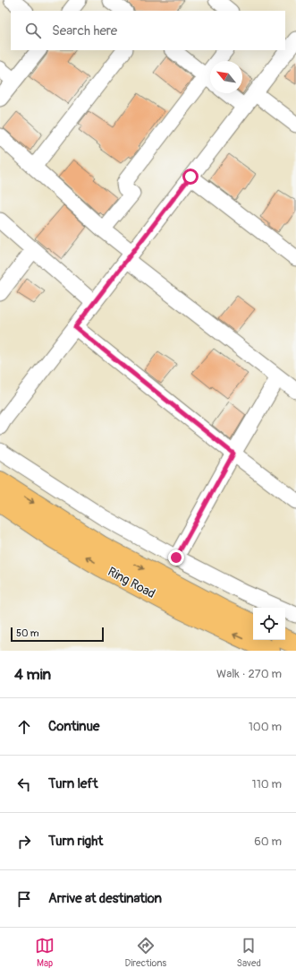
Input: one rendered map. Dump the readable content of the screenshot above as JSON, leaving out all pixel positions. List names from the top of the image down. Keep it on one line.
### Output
{"streets":{"highway":["Ring Road"]},"scale_bar":"50 m","north":"top left","page":{"search":"Search here","scale":"50 m","heading":["4 min","Walk · 270 m"],"list":[["Continue","100 m"],["Turn left","110 m"],["Turn right","60 m"],"Arrive at destination"],"nav":["Map","Directions","Saved"]}}
